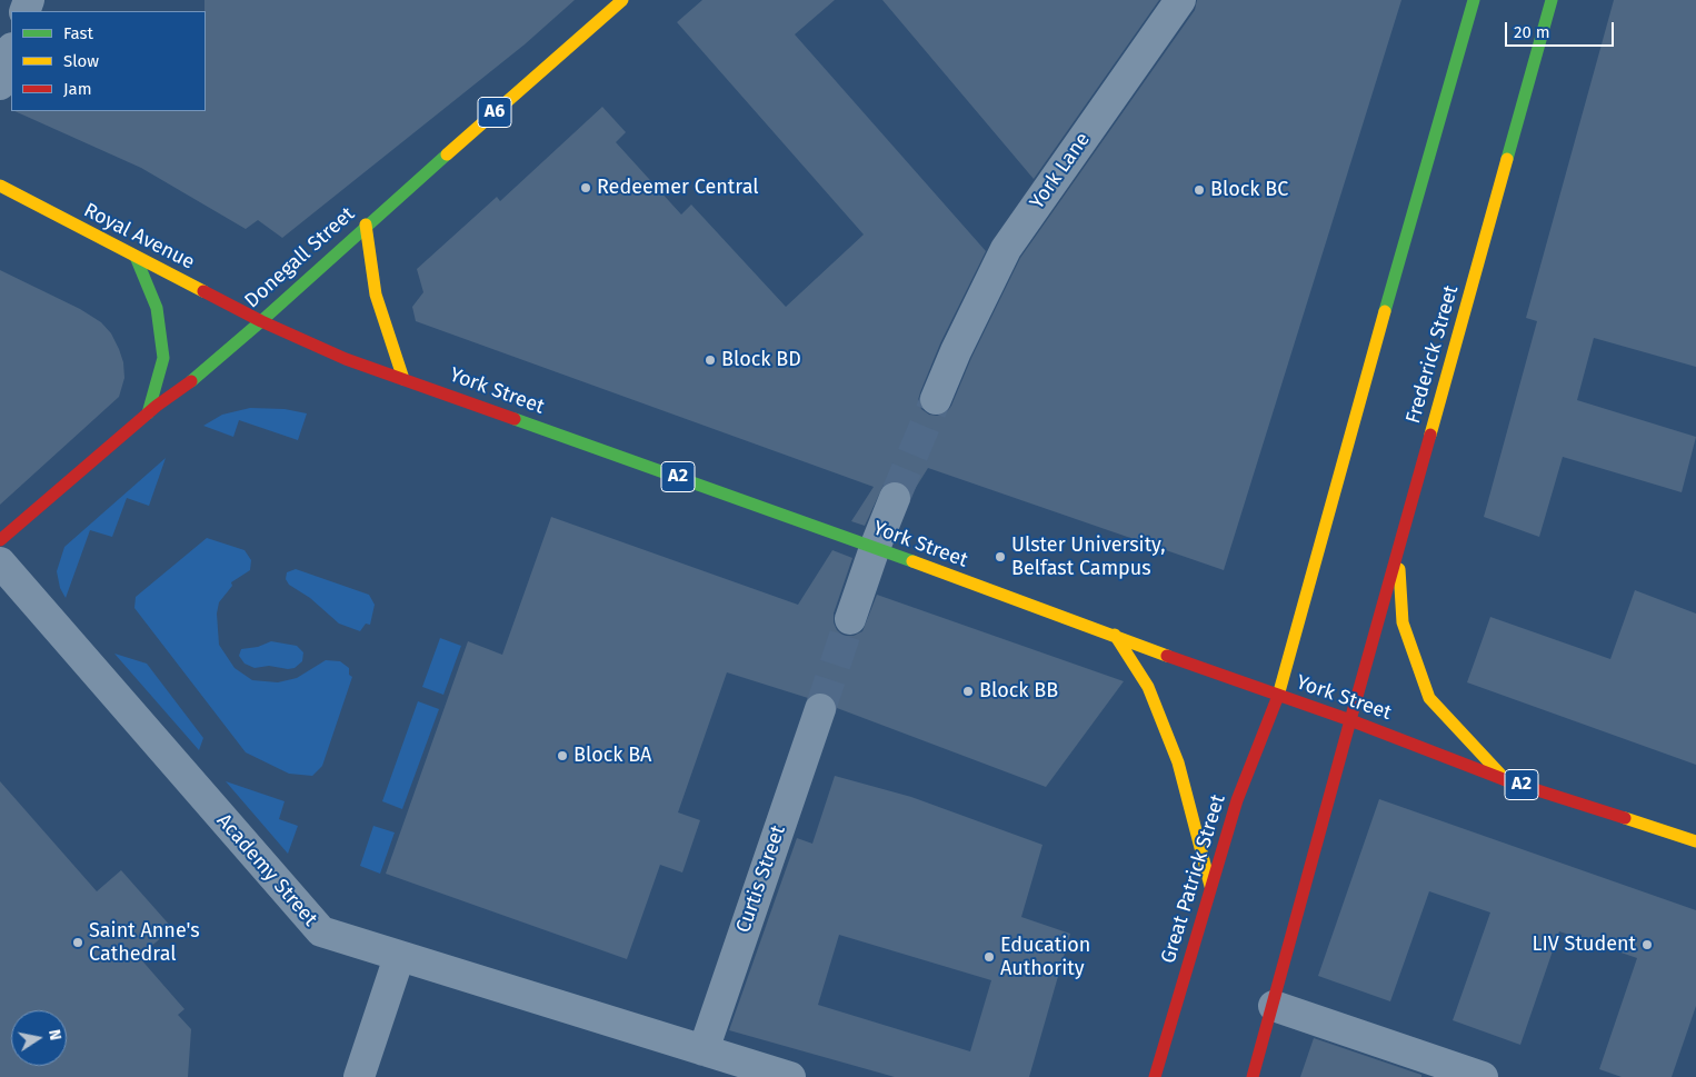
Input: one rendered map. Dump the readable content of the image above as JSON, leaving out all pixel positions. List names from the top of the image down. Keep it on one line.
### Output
{"streets":{"main road":["A6","Royal Avenue","Donegall Street","Frederick Street","York Street","A2","Great Patrick Street"],"street":["York Lane","Academy Street","Curtis Street"]},"crossings":[["Royal Avenue","Donegall Street"],["Royal Avenue","York Street"],["Donegall Street","York Street"],["Frederick Street","York Street"],["York Street","Great Patrick Street"],["Academy Street","Curtis Street"]],"places":["Redeemer Central","Block BC","Block BD","Ulster University, Belfast Campus","Block BB","Block BA","Saint Anne's Cathedral","LIV Student","Education Authority"],"legend":["Fast","Slow","Jam"],"scale_bar":"20 m","north":"right"}
